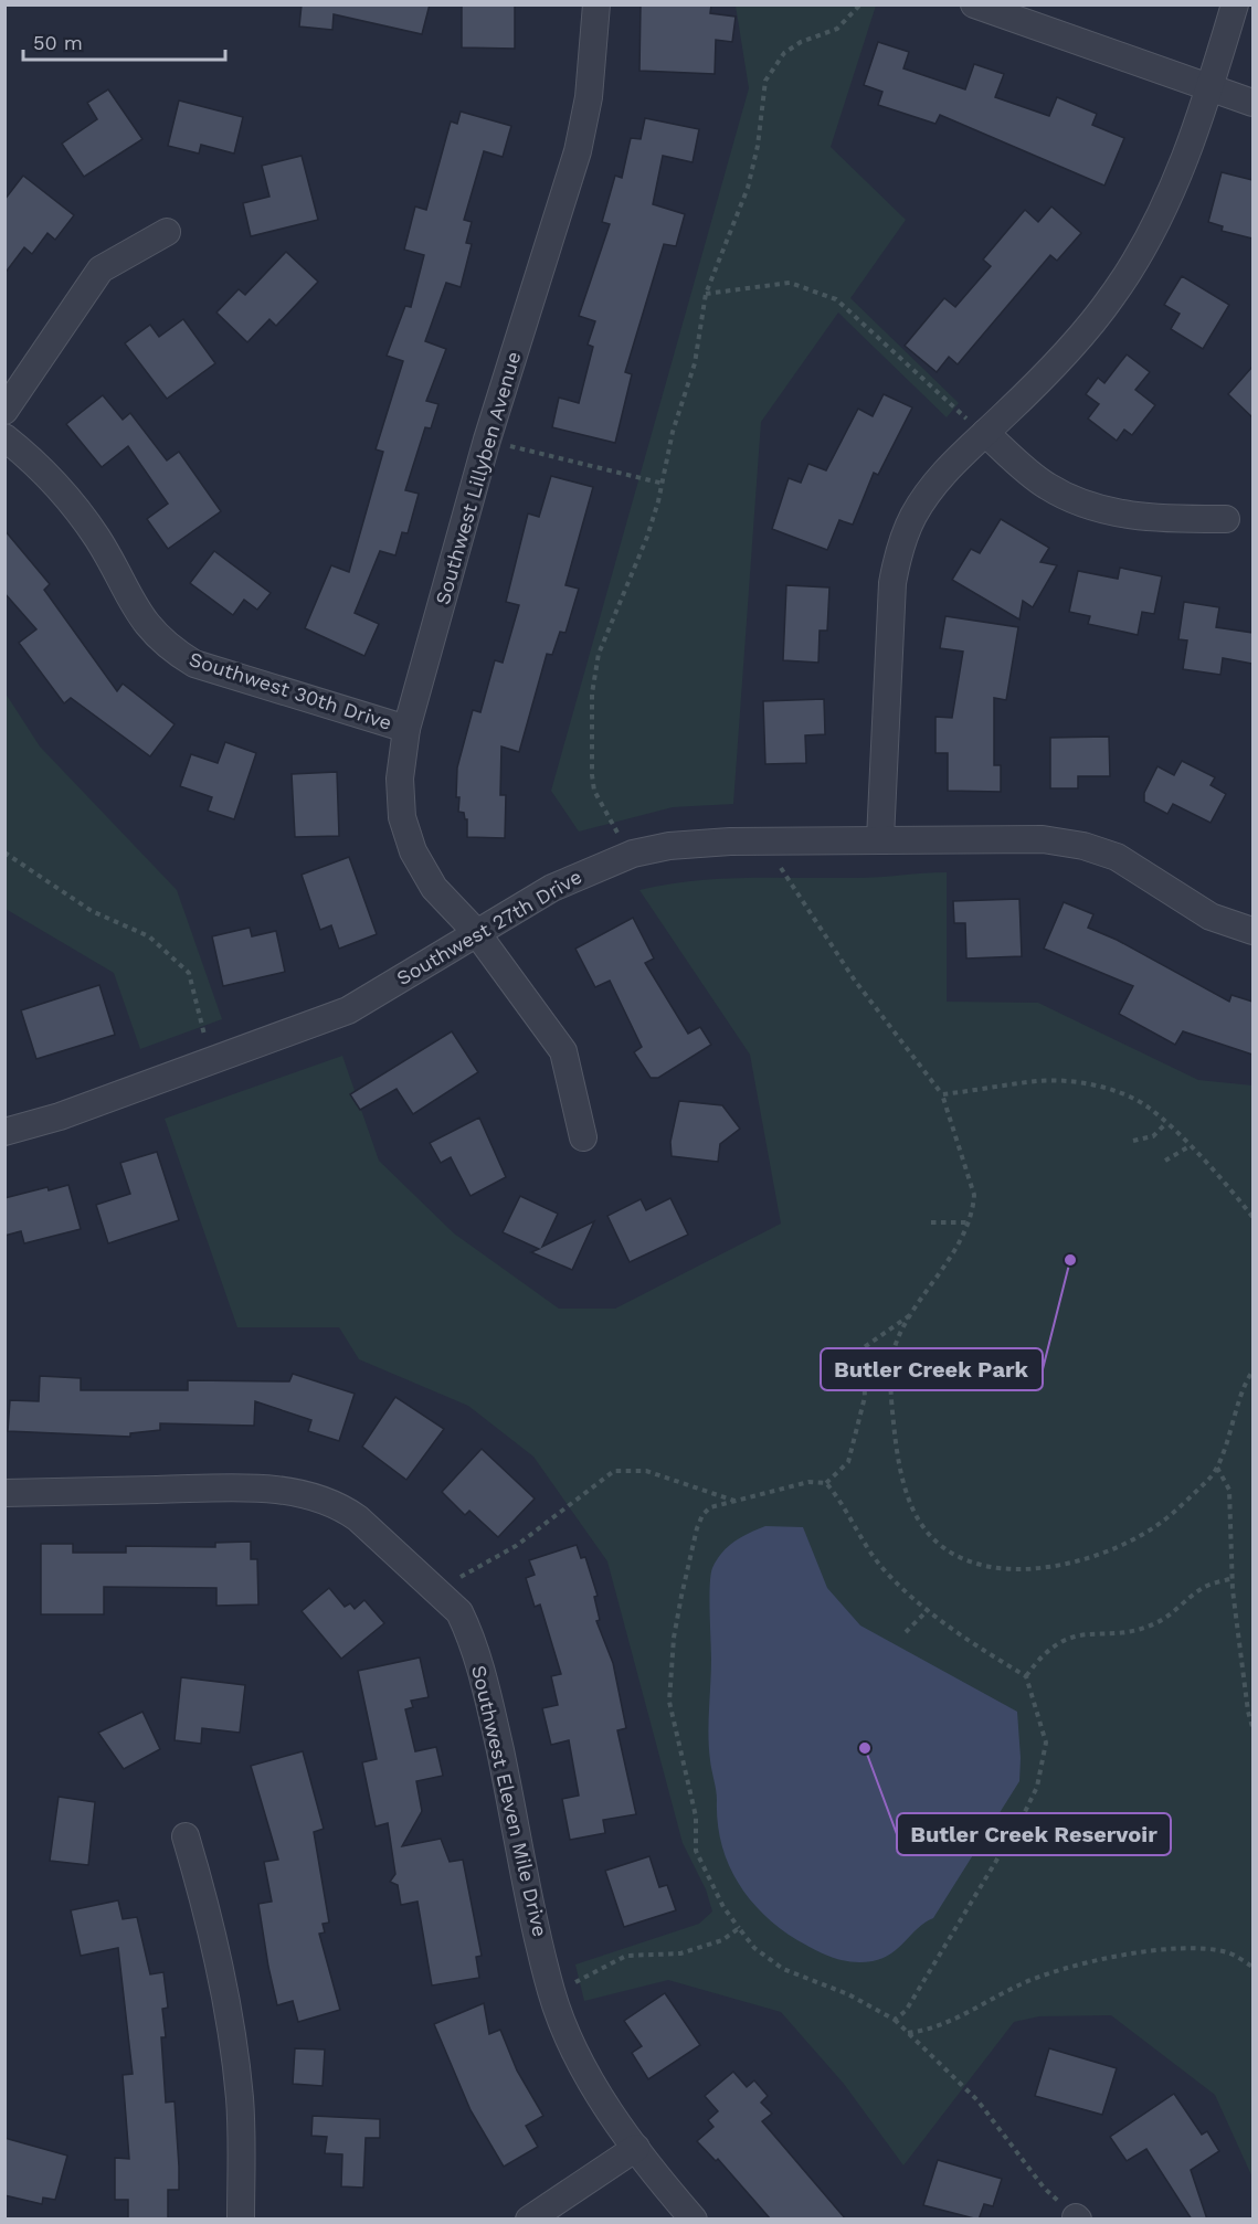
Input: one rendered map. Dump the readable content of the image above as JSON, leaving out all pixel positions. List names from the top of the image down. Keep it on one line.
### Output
{"streets":{"street":["Southwest Lillyben Avenue","Southwest 30th Drive","Southwest 27th Drive","Southwest Eleven Mile Drive"]},"crossings":[["Southwest Lillyben Avenue","Southwest 30th Drive"],["Southwest Lillyben Avenue","Southwest 27th Drive"]],"places":["Butler Creek Park","Butler Creek Reservoir"],"scale_bar":"50 m"}
